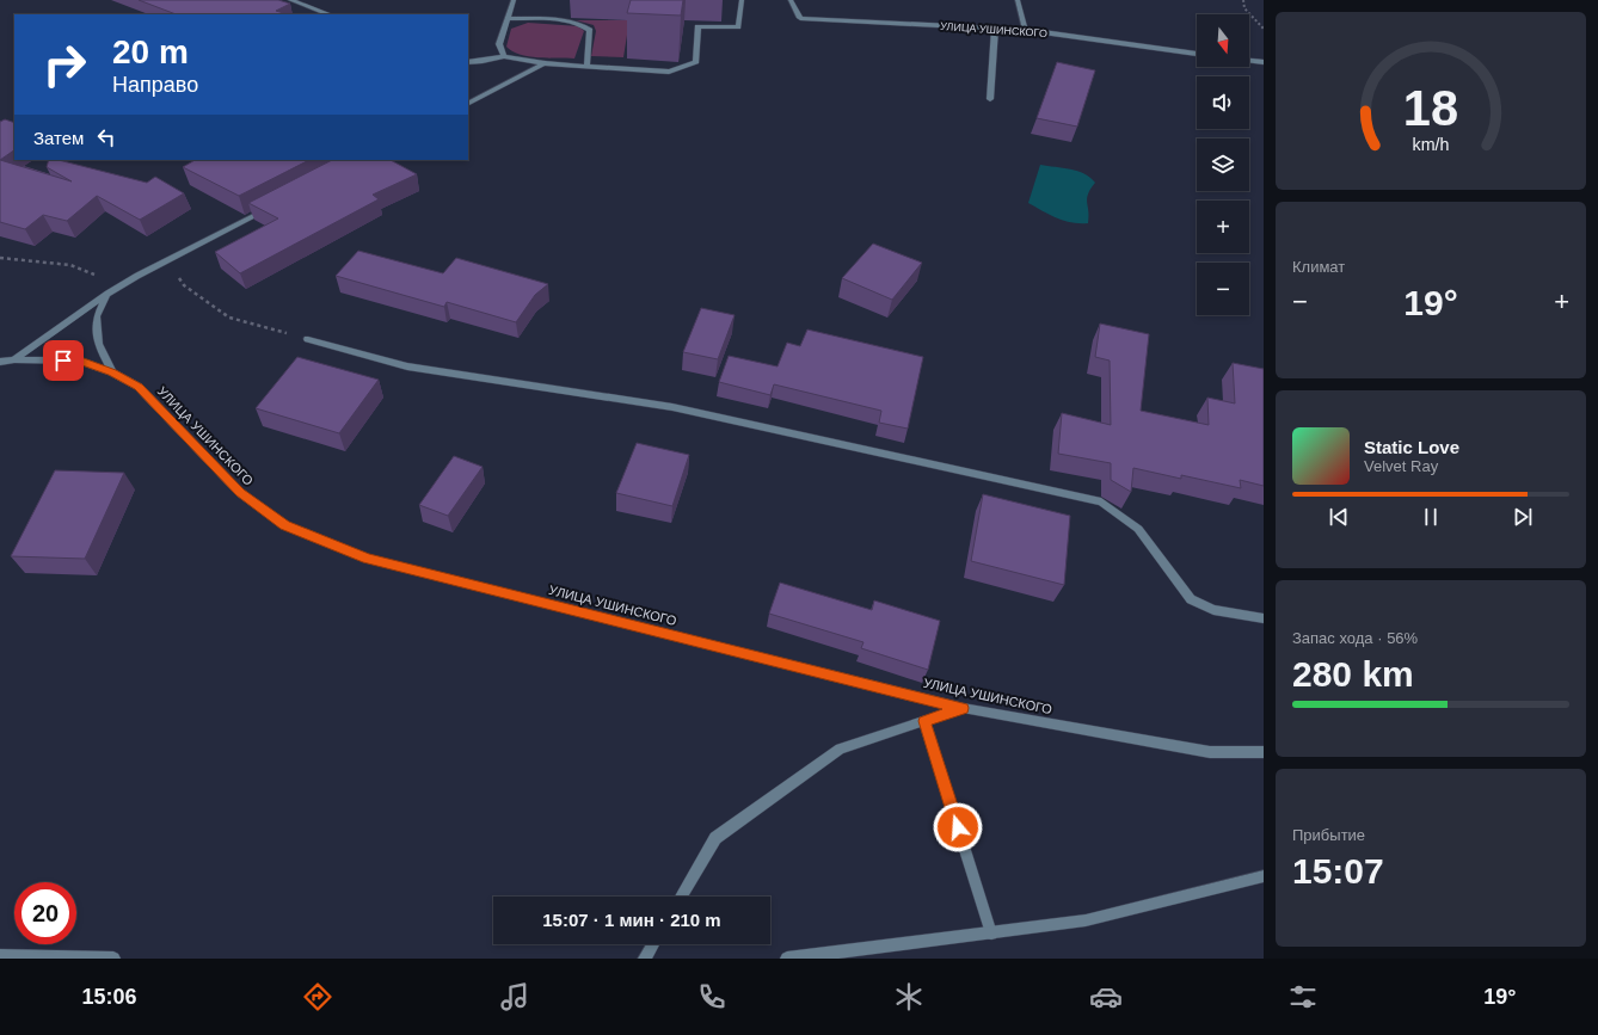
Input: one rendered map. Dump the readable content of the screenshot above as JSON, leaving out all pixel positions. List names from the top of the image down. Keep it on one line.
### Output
{"streets":{"street":["УЛИЦА УШИНСКОГО"]},"north":"bottom","page":{"map_buttons":["+","−"],"turn":["20 m","Направо"],"then":"Затем","tile":["Климат",["Запас хода · 56%","280 km"],["Прибытие","15:07"]],"heat":["−","19°","+"],"song":["Static Love","Velvet Ray"],"limit":"20","trip":"15:07 · 1 мин · 210 m","tabs":["15:06","19°"],"gauge":["18","km/h"]}}
